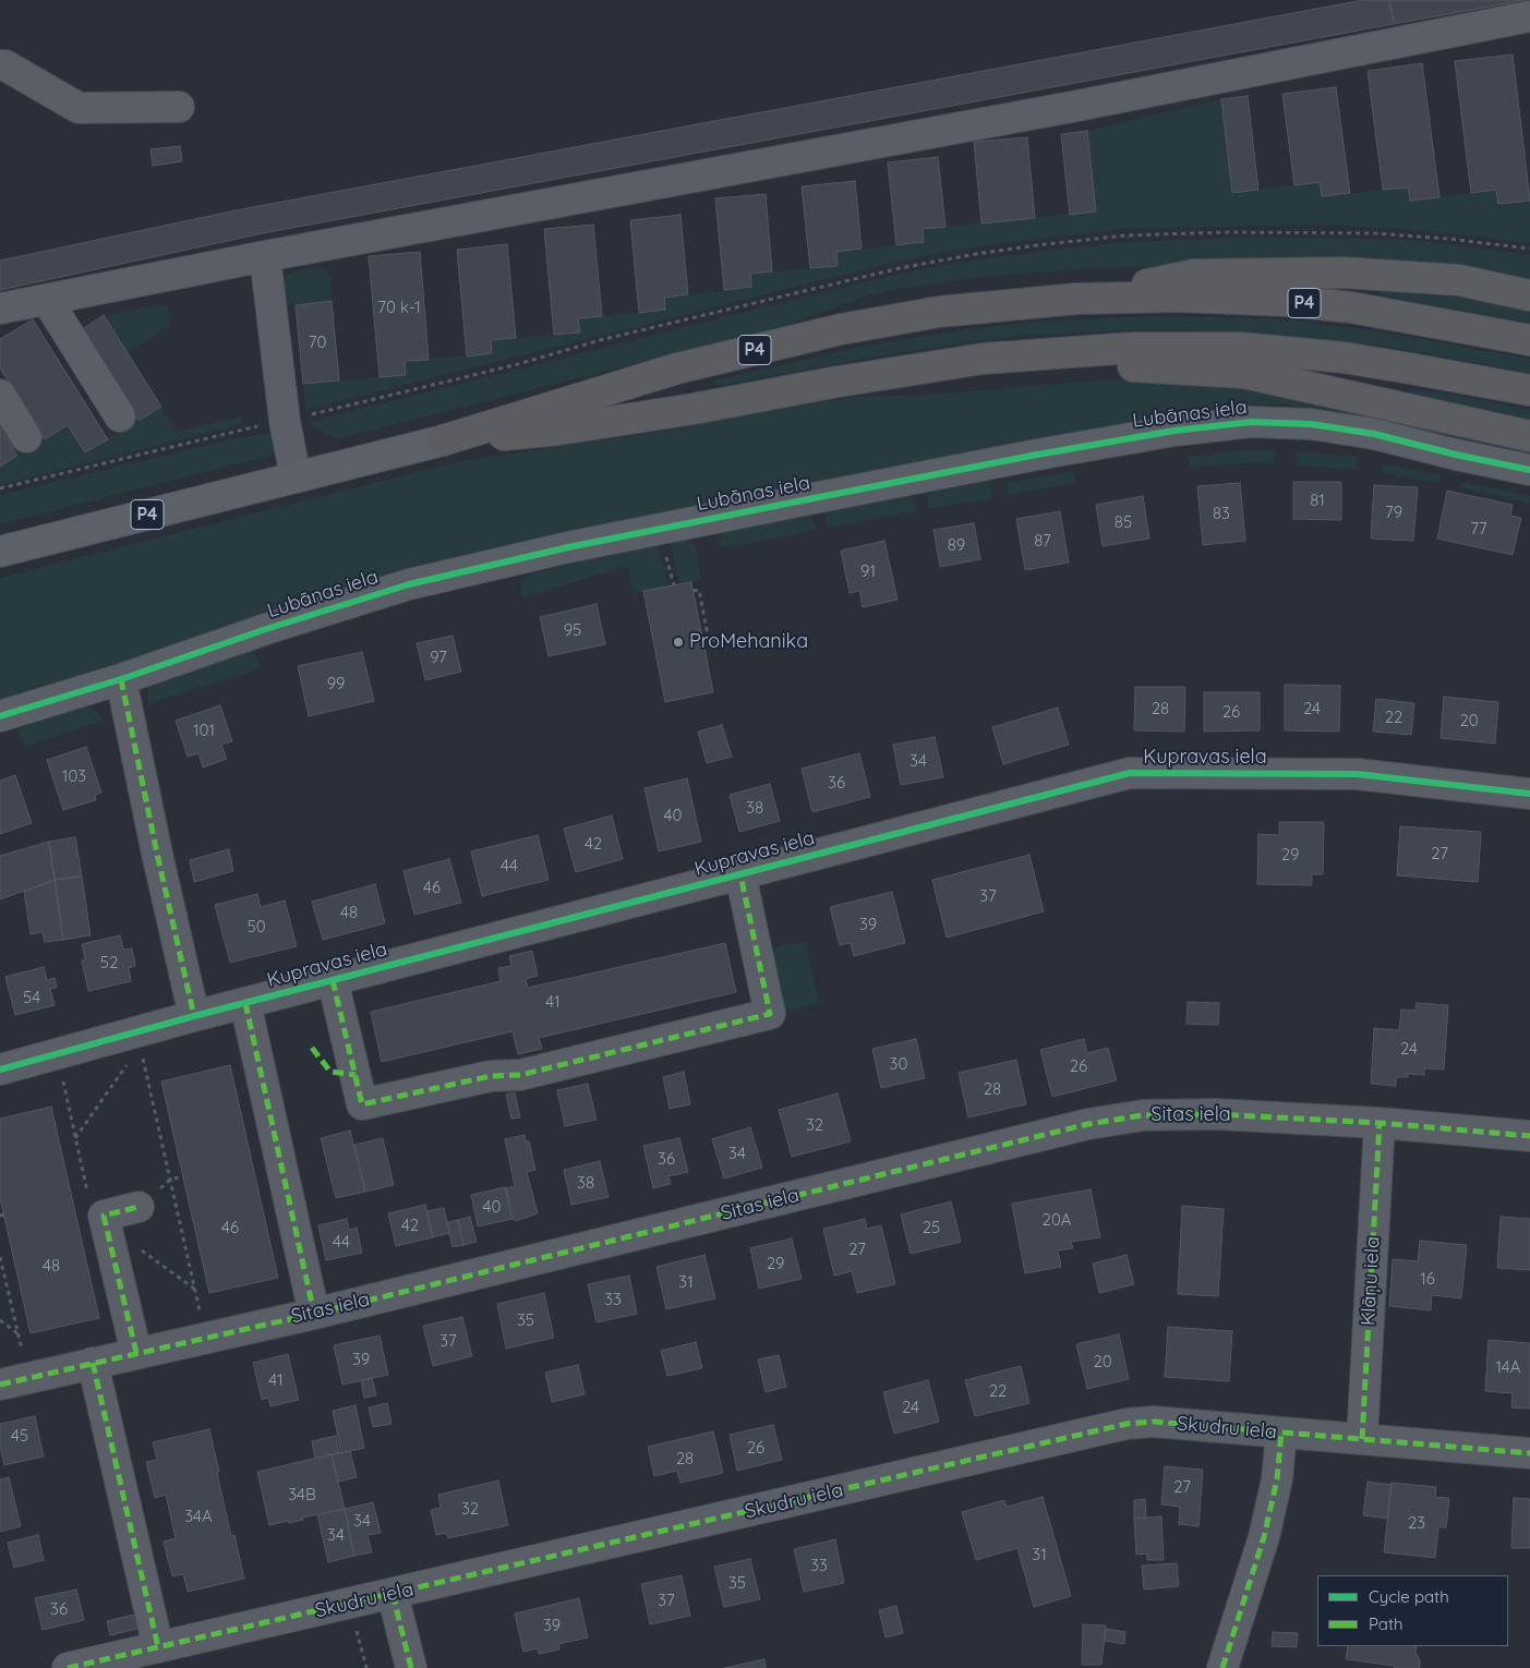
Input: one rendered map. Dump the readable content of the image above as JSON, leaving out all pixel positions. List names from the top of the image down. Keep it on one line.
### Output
{"streets":{"highway":["P4"],"street":["Lubānas iela","Kupravas iela","Sitas iela","Klāņu iela","Skudru iela"]},"crossings":[["Sitas iela","Klāņu iela"],["Klāņu iela","Skudru iela"]],"places":["ProMehanika"],"house_numbers":["70 k-1","70","81","79","83","85","77","87","89","91","95","97","99","28","24","26","22","20","101","34","103","36","38","40","42","27","29","44","46","37","48","39","50","52","54","41","24","30","26","28","32","34","36","38","40","20A","42","46","25","44","27","29","48","16","31","33","35","37","39","20","14A","41","22","24","45","26","28","27","34B","32","34A","34","23","34","31","33","35","37","36","39"],"legend":["Cycle path","Path"]}
